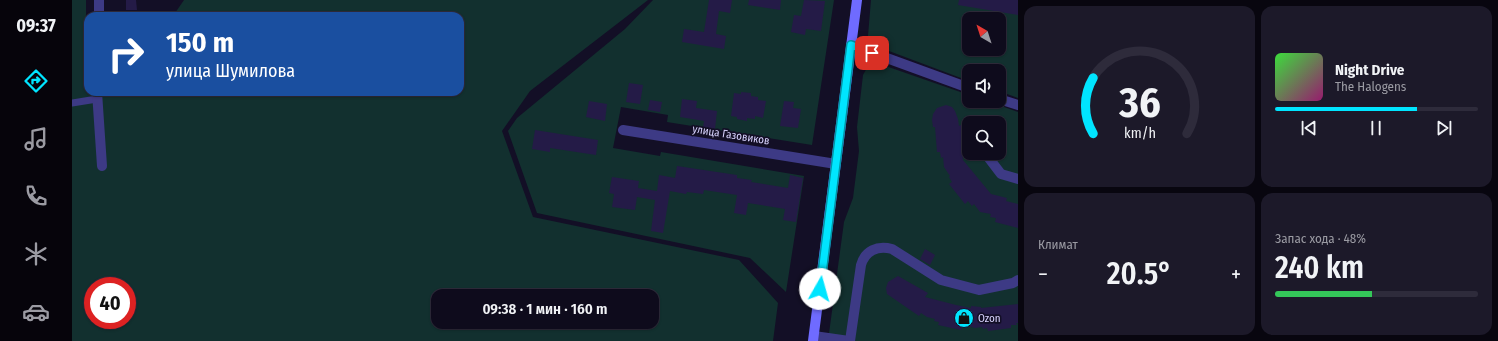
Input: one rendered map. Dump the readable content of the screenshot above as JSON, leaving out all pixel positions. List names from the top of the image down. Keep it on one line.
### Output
{"streets":{"street":["улица Газовиков"]},"places":{"shop":["Ozon"]},"north":"top left","page":{"tabs":"09:37","turn":["150 m","улица Шумилова"],"song":["Night Drive","The Halogens"],"tile":["Климат",["Запас хода · 48%","240 km"]],"heat":["−","20.5°","+"],"limit":"40","trip":"09:38 · 1 мин · 160 m","gauge":["36","km/h"]}}
